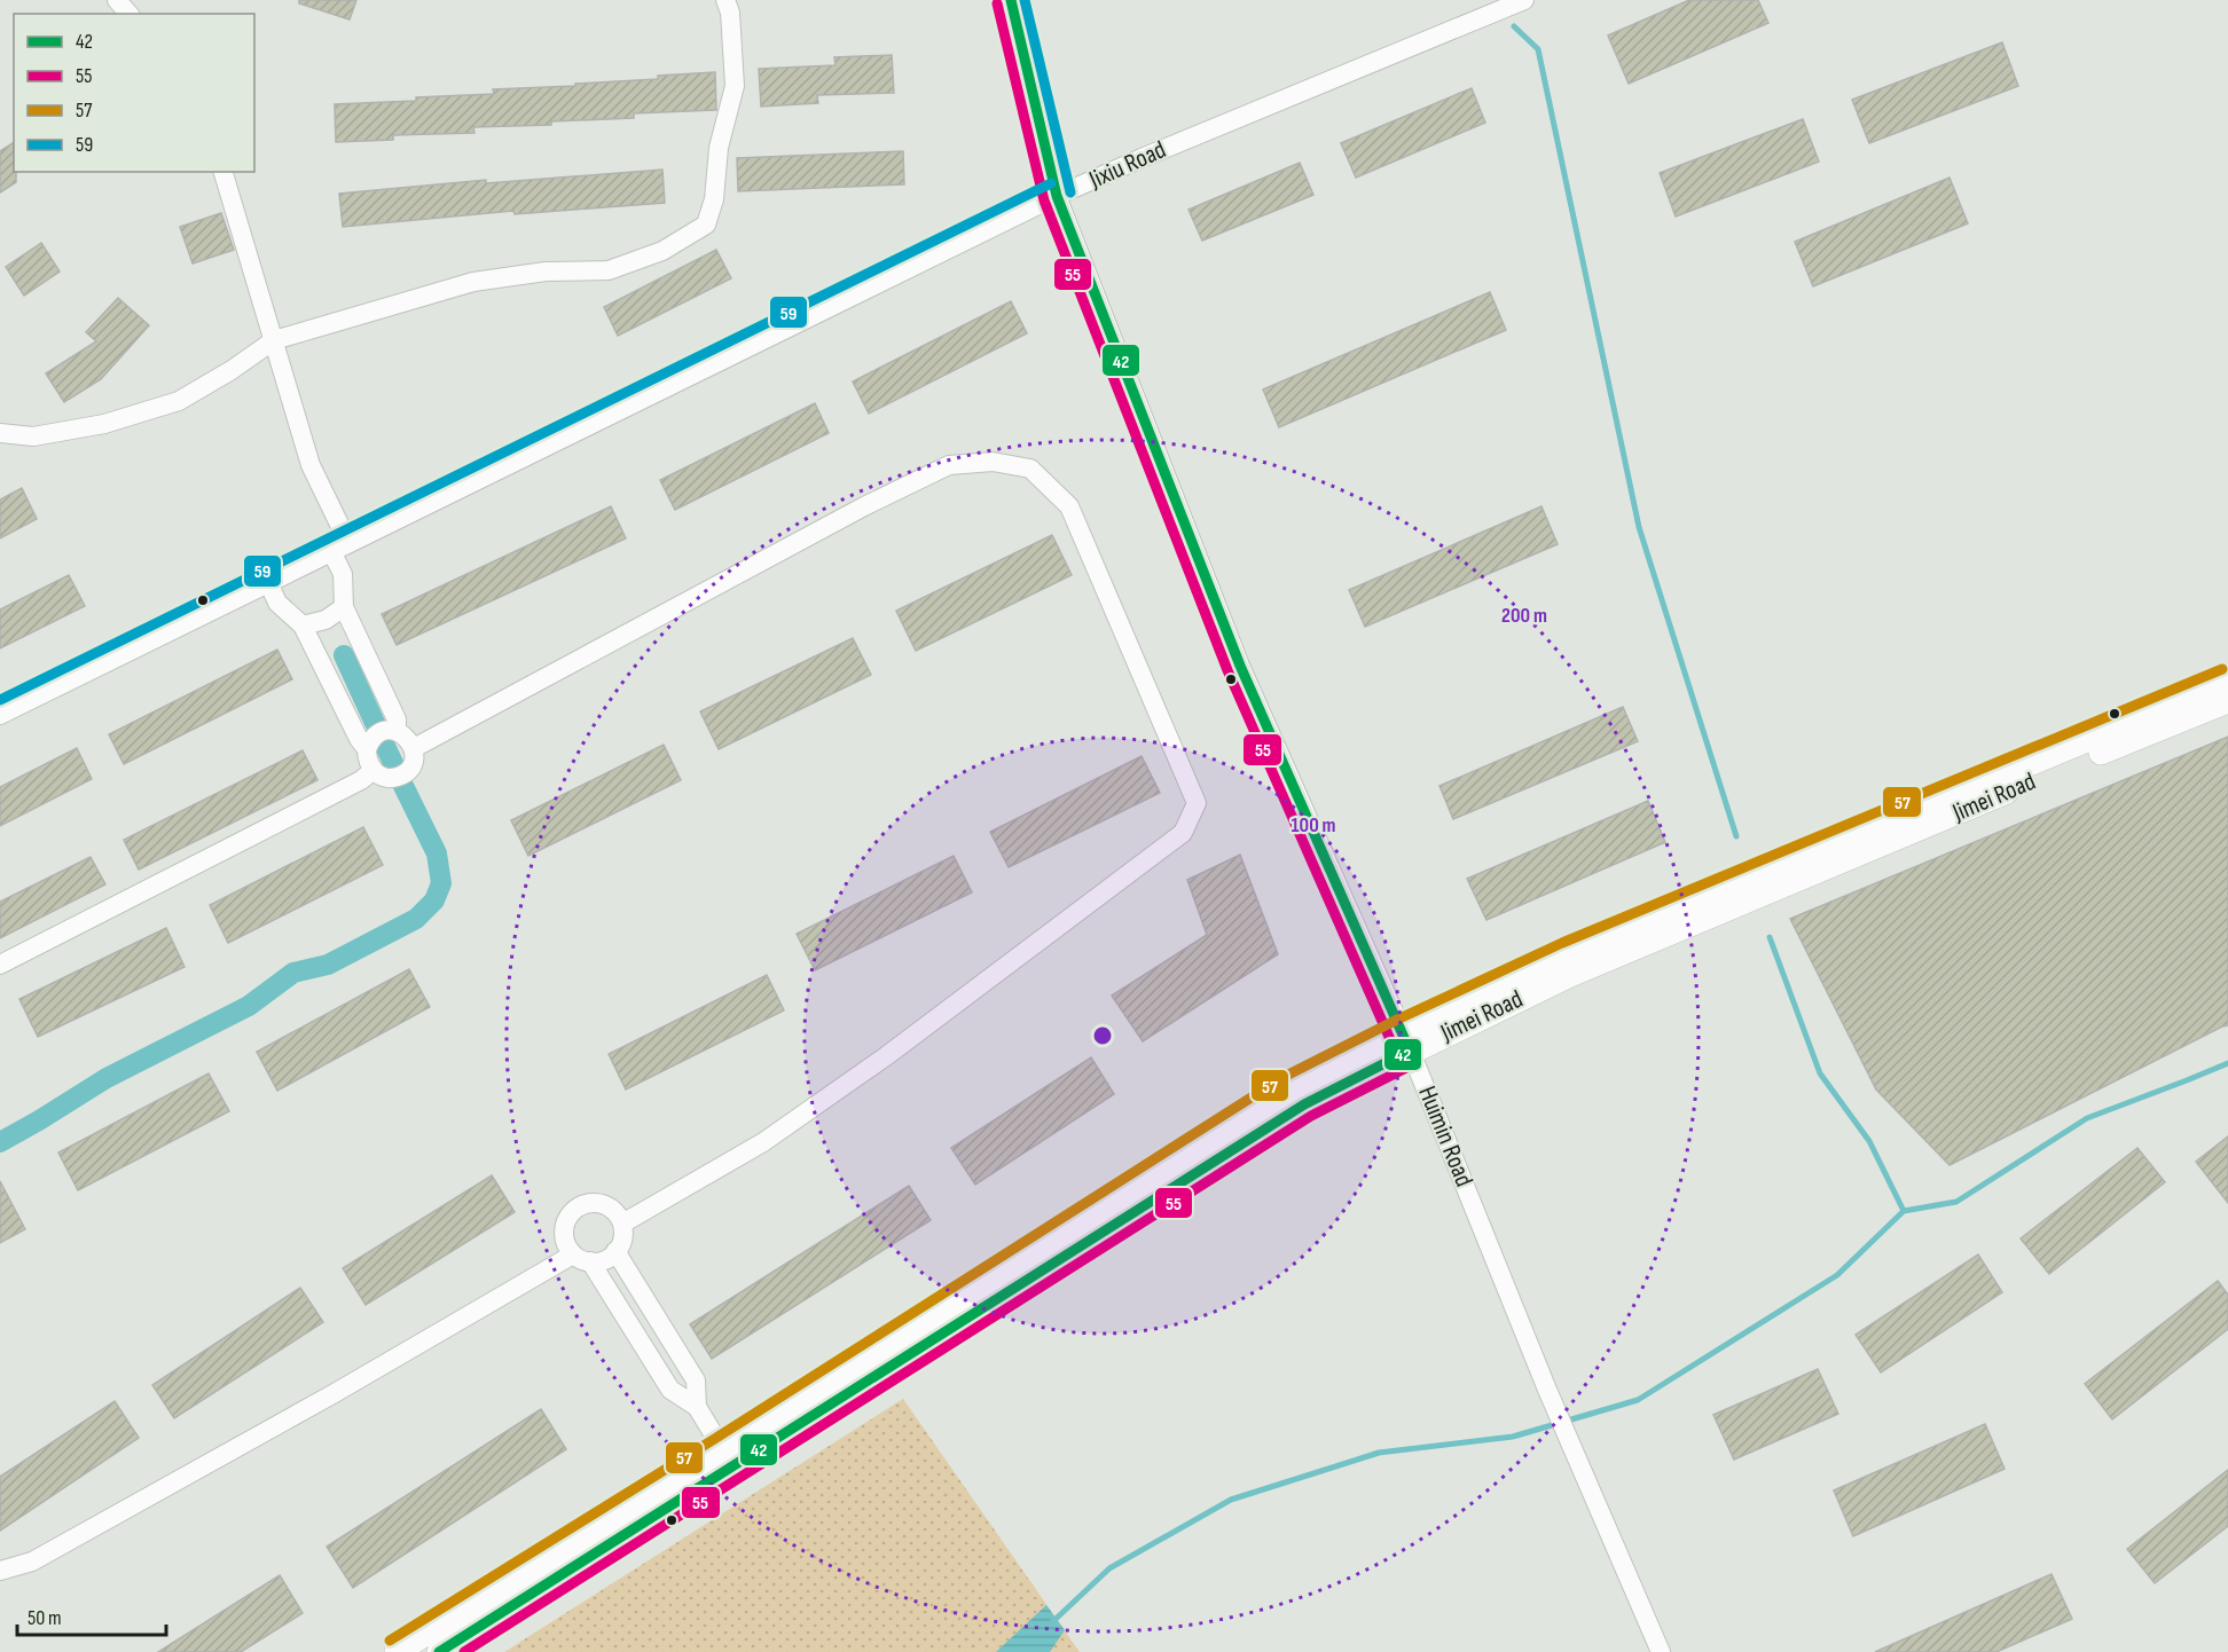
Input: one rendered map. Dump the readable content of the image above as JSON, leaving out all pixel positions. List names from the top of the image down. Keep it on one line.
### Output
{"streets":{"main road":["Jimei Road"],"street":["Jixiu Road","Huimin Road"]},"crossings":[["Jixiu Road","Huimin Road"],["Jimei Road","Huimin Road"]],"lines":["transit line 42","transit line 59","transit line 55","transit line 57"],"legend":["42","55","57","59"],"scale_bar":"50 m","rings":["200 m","100 m"]}
